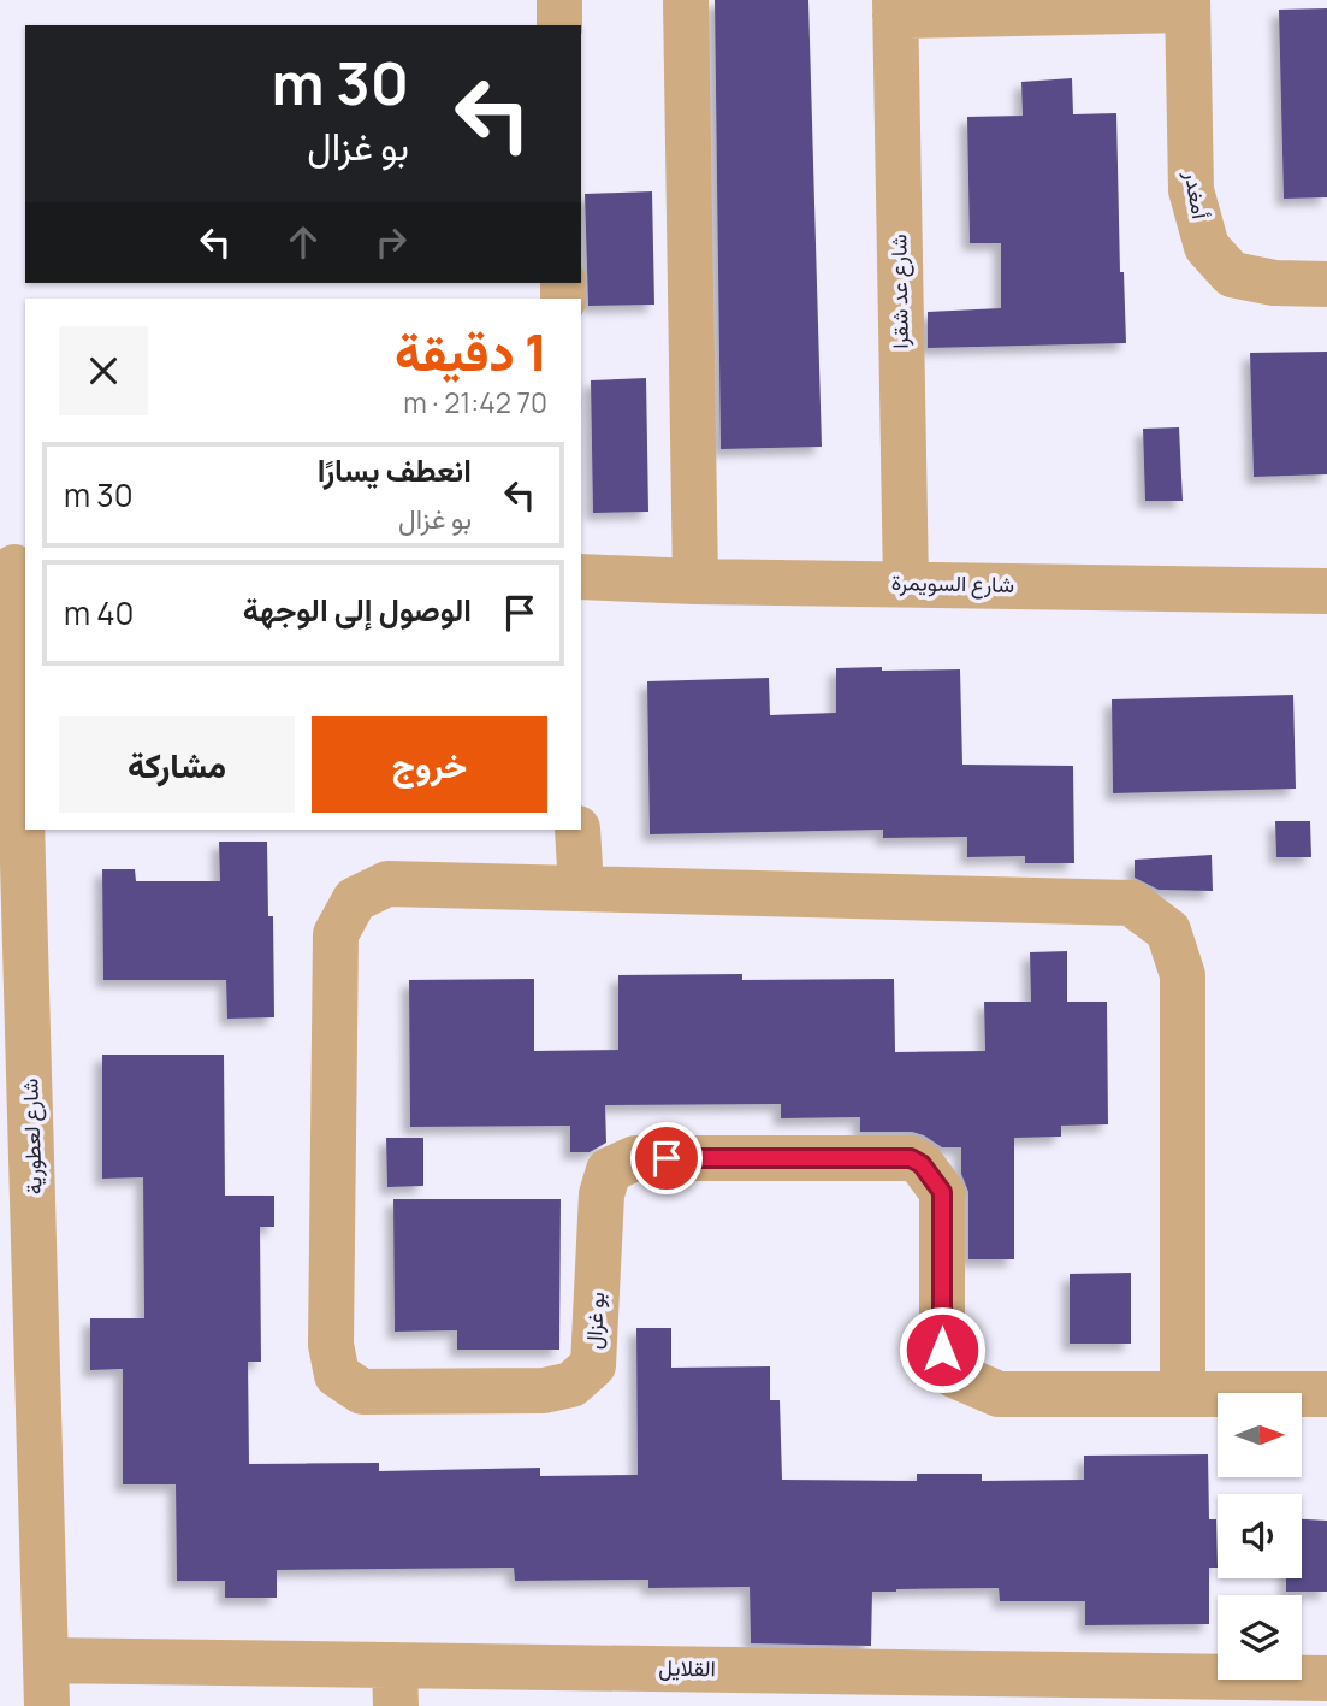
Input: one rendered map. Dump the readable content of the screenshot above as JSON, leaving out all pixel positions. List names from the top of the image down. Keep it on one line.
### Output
{"streets":{"street":["أمغدر","شارع عد شقرا","شارع السويمرة","شارع لعطورية","بو غزال","القلايل"]},"crossings":[["أمغدر","شارع عد شقرا"],["شارع عد شقرا","شارع السويمرة"],["شارع لعطورية","القلايل"]],"north":"right","page":{"turn":["30 m","بو غزال"],"heading":["1 دقيقة","70 m · 21:42"],"list":[{"name":"انعطف يسارًا","note":"بو غزال","value":"30 m"},{"name":"الوصول إلى الوجهة","value":"40 m"}],"buttons":["خروج","مشاركة"]}}
